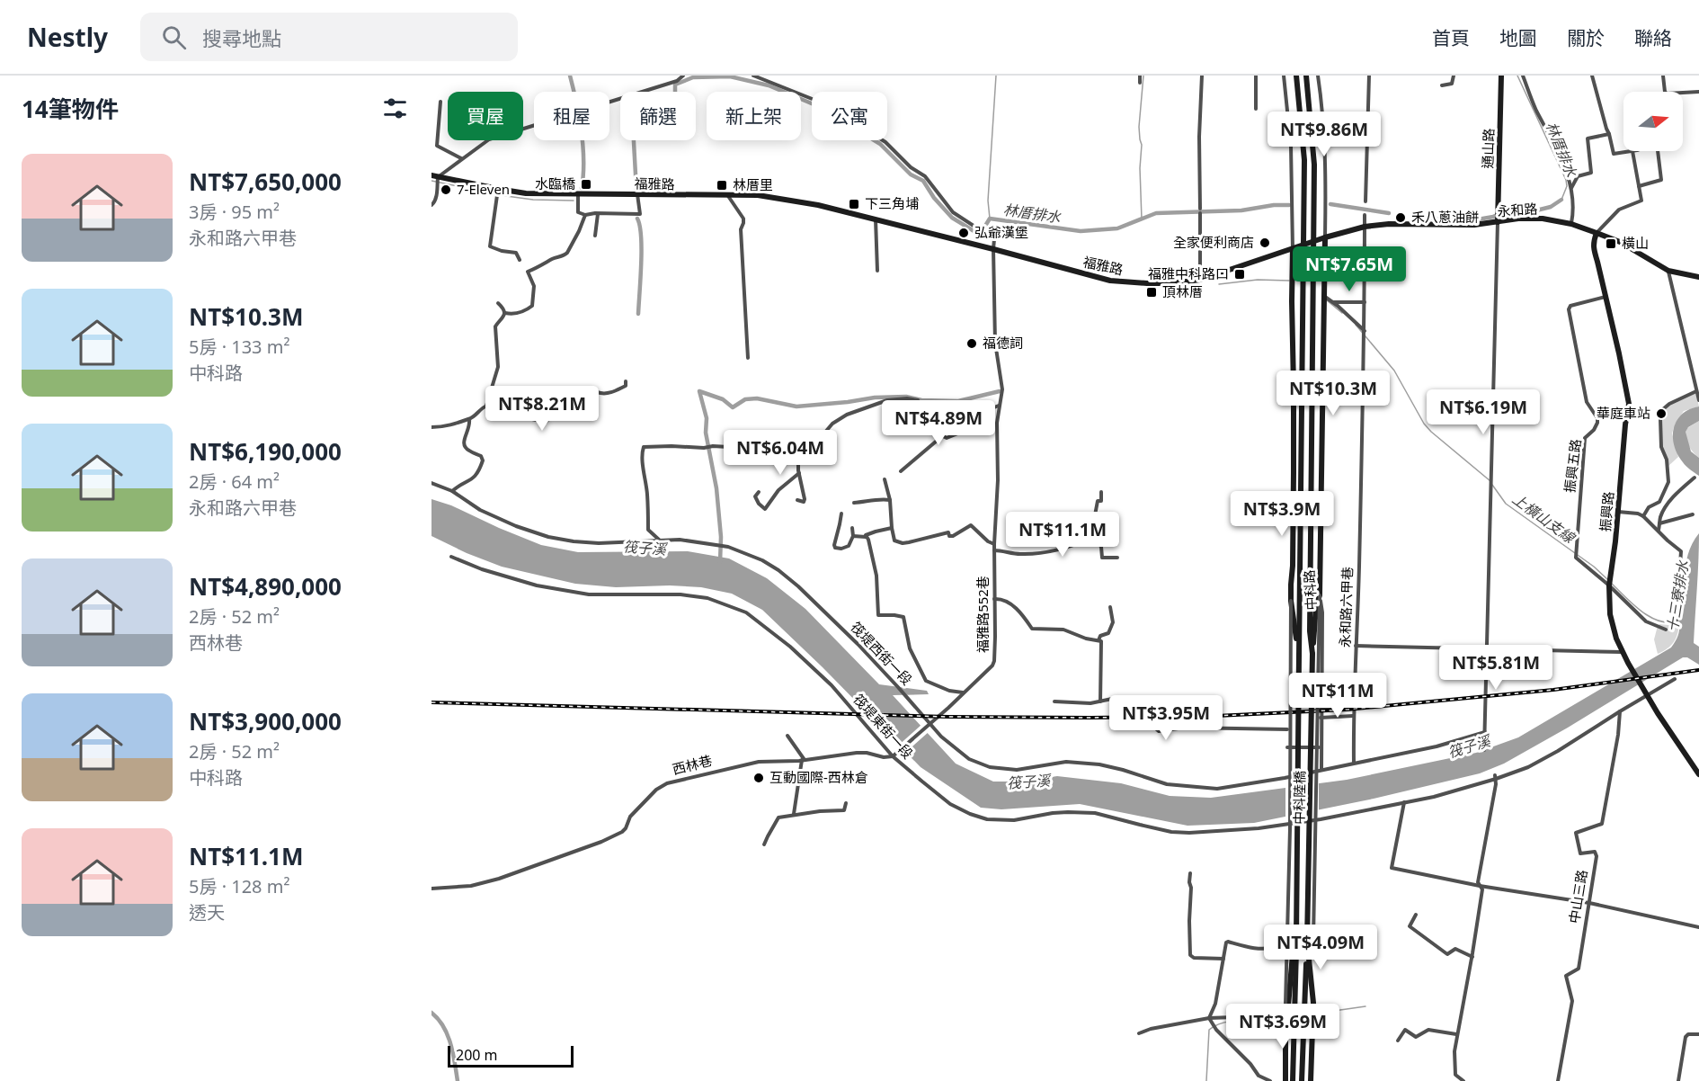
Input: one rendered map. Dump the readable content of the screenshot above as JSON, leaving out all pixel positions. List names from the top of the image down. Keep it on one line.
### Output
{"streets":{"street":["通山路","福雅路","永和路","振興五路","振興路","中科路","永和路六甲巷","福雅路552巷","筏堤西街一段","筏堤東街一段","西林巷","中科陸橋","中山三路"]},"crossings":[["通山路","永和路"],["福雅路","永和路"],["福雅路","中科路"],["福雅路","福雅路552巷"],["永和路","振興路"],["永和路","中科路"],["永和路","永和路六甲巷"],["振興五路","振興路"],["中科路","筏堤西街一段"],["中科路","中科陸橋"],["永和路六甲巷","筏堤西街一段"],["福雅路552巷","筏堤西街一段"],["福雅路552巷","筏堤東街一段"],["福雅路552巷","西林巷"],["筏堤東街一段","西林巷"],["筏堤東街一段","中山三路"]],"water":["林厝排水","上橫山支線","筏子溪","十三寮排水"],"places":{"transit":["水臨橋","林厝里","下三角埔","橫山","福雅中科路口","頂林厝"],"other":["7-Eleven","禾八蔥油餅","弘爺漢堡","全家便利商店","福德詞","華庭車站","互動國際-西林倉"]},"scale_bar":"200 m","north":"right","page":{"header":"Nestly","search":"搜尋地點","nav":["首頁","地圖","關於","聯絡"],"heading":"14筆物件","chip":["買屋","租屋","篩選","新上架","公寓"],"price":["NT$9.86M","NT$7.65M","NT$10.3M","NT$8.21M","NT$6.19M","NT$4.89M","NT$6.04M","NT$3.9M","NT$11.1M","NT$5.81M","NT$11M","NT$3.95M","NT$4.09M","NT$3.69M"],"list":[{"name":"NT$7,650,000","note":"3房 · 95 m² · 永和路六甲巷"},{"name":"NT$10.3M","note":"5房 · 133 m² · 中科路"},{"name":"NT$6,190,000","note":"2房 · 64 m² · 永和路六甲巷"},{"name":"NT$4,890,000","note":"2房 · 52 m² · 西林巷"},{"name":"NT$3,900,000","note":"2房 · 52 m² · 中科路"},{"name":"NT$11.1M","note":"5房 · 128 m² · 透天"}],"scale":"200 m"}}
